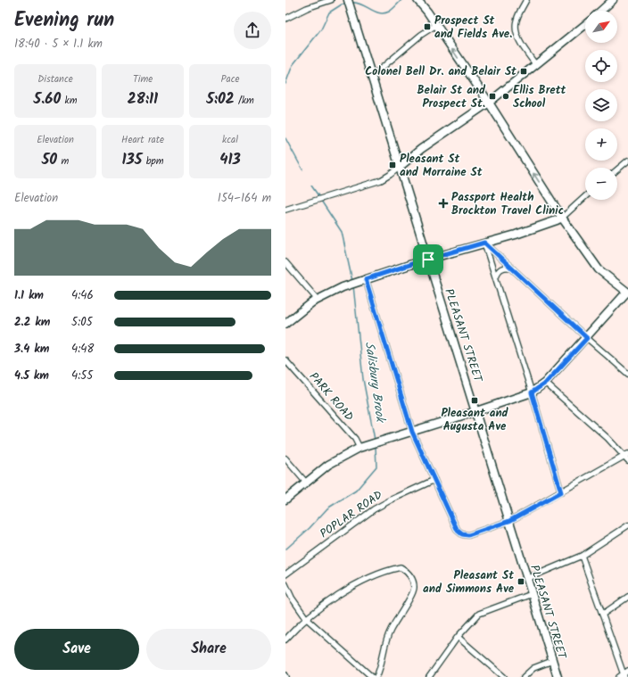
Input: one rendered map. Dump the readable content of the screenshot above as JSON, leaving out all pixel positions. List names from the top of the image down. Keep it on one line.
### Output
{"streets":{"street":["PLEASANT STREET","PARK ROAD","POPLAR ROAD"]},"water":["Salisbury Brook"],"places":{"transit":["Prospect St and Fields Ave.","Colonel Bell Dr. and Belair St","Belair St and Prospect St.","Pleasant St and Morraine St","Pleasant and Augusta Ave","Pleasant St and Simmons Ave"],"other":["Ellis Brett School"],"health":["Passport Health Brockton Travel Clinic"]},"north":"top right","page":{"heading":["Evening run","18:40 · 5 × 1.1 km"],"map_buttons":["+","−"],"stats":[["Distance","5.60 km"],["Time","28:11"],["Pace","5:02 /km"],["Elevation","50 m"],["Heart rate","135 bpm"],["kcal","413"]],"chart":["Elevation","154–164 m"],"list":[{"name":"1.1 km","note":"4:46"},{"name":"2.2 km","note":"5:05"},{"name":"3.4 km","note":"4:48"},{"name":"4.5 km","note":"4:55"}],"buttons":["Save","Share"]}}
